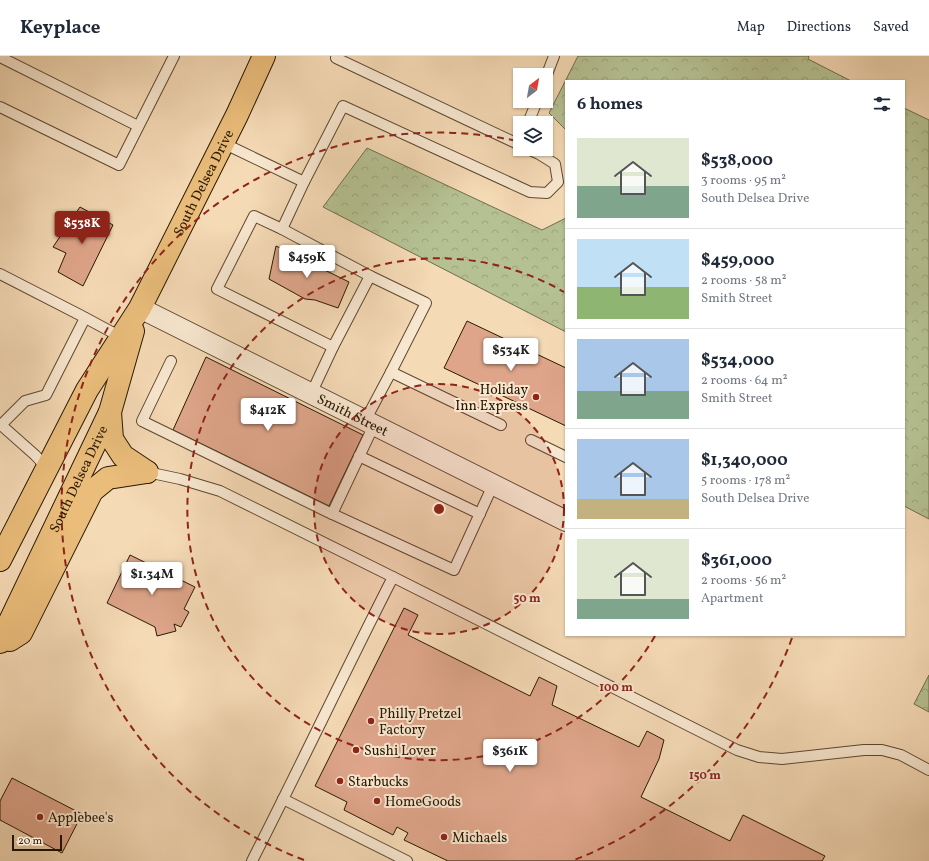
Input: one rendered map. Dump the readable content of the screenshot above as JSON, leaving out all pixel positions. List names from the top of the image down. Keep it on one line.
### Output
{"streets":{"main road":["South Delsea Drive"],"street":["Smith Street"]},"crossings":[["South Delsea Drive","Smith Street"]],"places":["Holiday Inn Express","Philly Pretzel Factory","Sushi Lover","Starbucks","HomeGoods","Applebee's","Michaels"],"scale_bar":"20 m","north":"top right","page":{"header":"Keyplace","nav":["Map","Directions","Saved"],"heading":"6 homes","list":[{"name":"$538,000","note":"3 rooms · 95 m² · South Delsea Drive"},{"name":"$459,000","note":"2 rooms · 58 m² · Smith Street"},{"name":"$534,000","note":"2 rooms · 64 m² · Smith Street"},{"name":"$1,340,000","note":"5 rooms · 178 m² · South Delsea Drive"},{"name":"$361,000","note":"2 rooms · 56 m² · Apartment"}],"price":["$538K","$459K","$534K","$412K","$1.34M","$361K"],"scale":"20 m"},"rings":["50 m","100 m","150 m"]}
